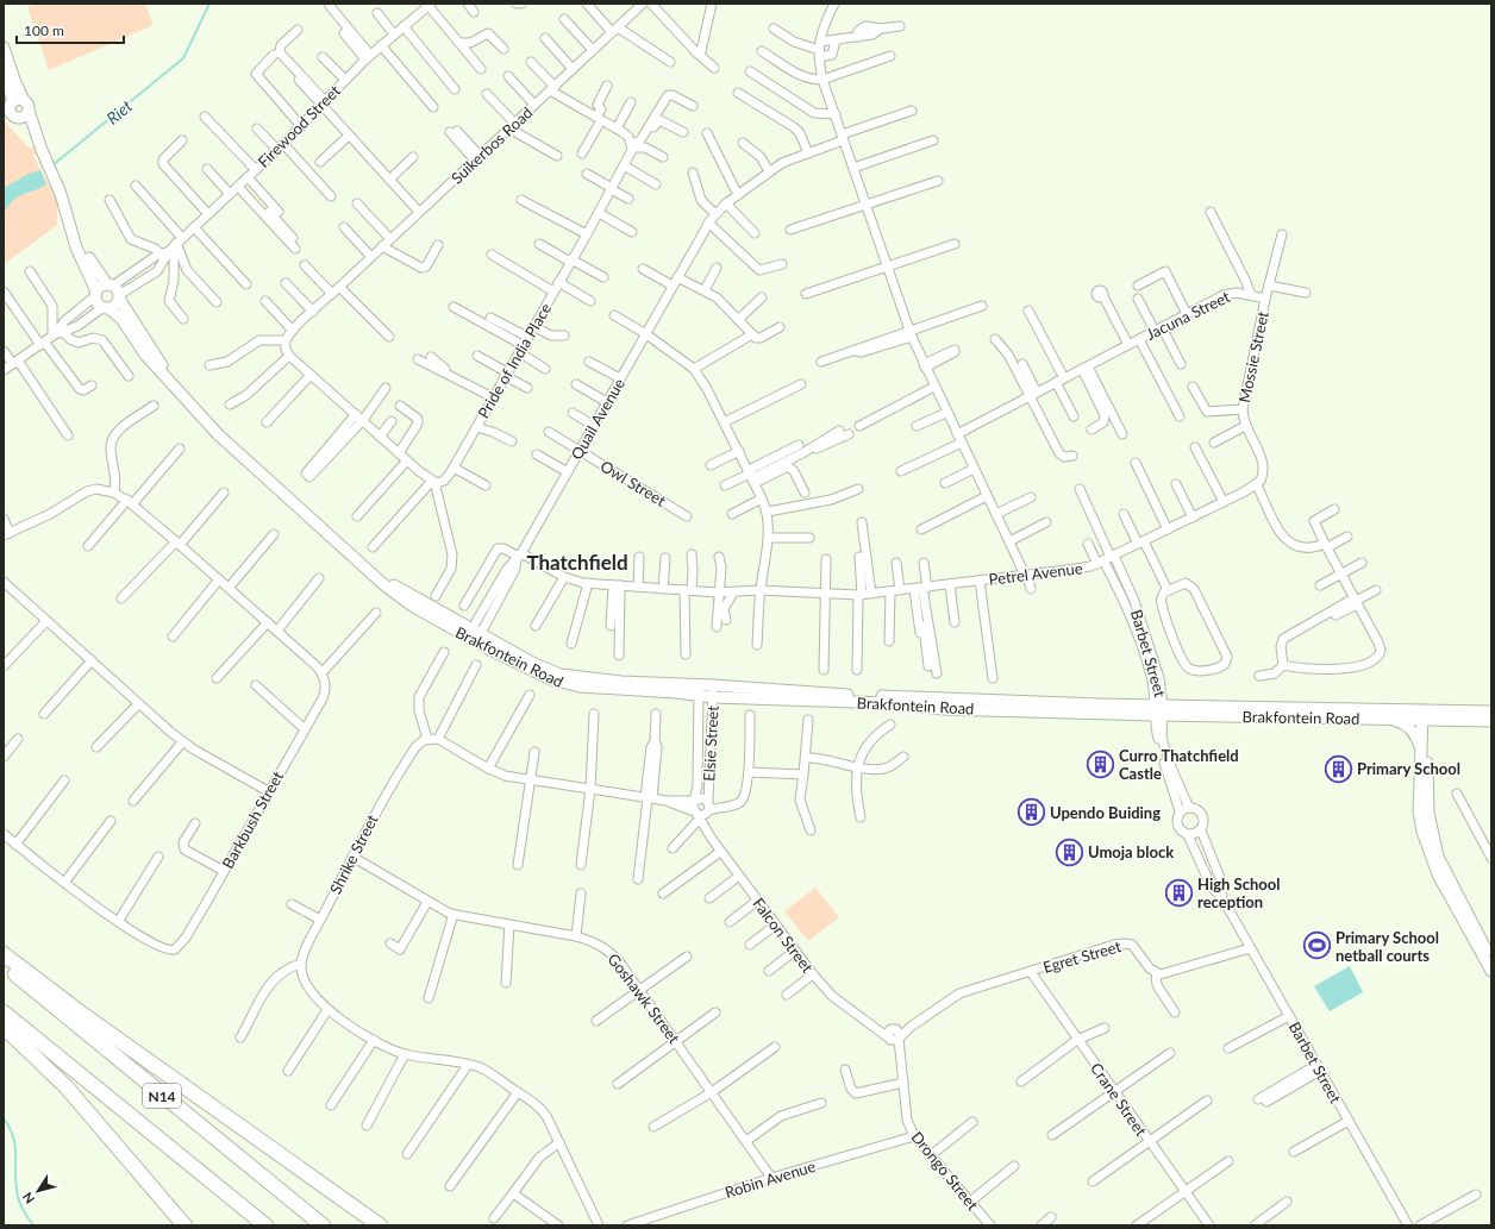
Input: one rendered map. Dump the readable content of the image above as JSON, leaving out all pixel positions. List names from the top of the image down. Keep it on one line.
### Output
{"streets":{"highway":["N14"],"street":["Firewood Street","Suikerbos Road","Jacuna Street","Mossie Street","Pride of India Place","Quail Avenue","Owl Street","Petrel Avenue","Barbet Street","Brakfontein Road","Elsie Street","Barkbush Street","Shrike Street","Falcon Street","Egret Street","Goshawk Street","Crane Street","Drongo Street","Robin Avenue"]},"crossings":[["Firewood Street","Brakfontein Road"],["Jacuna Street","Mossie Street"],["Mossie Street","Petrel Avenue"],["Quail Avenue","Owl Street"],["Quail Avenue","Petrel Avenue"],["Quail Avenue","Brakfontein Road"],["Petrel Avenue","Barbet Street"],["Barbet Street","Brakfontein Road"],["Brakfontein Road","Elsie Street"],["Elsie Street","Falcon Street"],["Shrike Street","Goshawk Street"],["Falcon Street","Egret Street"],["Falcon Street","Drongo Street"],["Egret Street","Crane Street"],["Egret Street","Drongo Street"],["Goshawk Street","Robin Avenue"],["Drongo Street","Robin Avenue"]],"districts":["Thatchfield"],"water":["Riet"],"places":{"building":["Curro Thatchfield Castle","Primary School","Upendo Buiding","Umoja block","High School reception"],"sports":["Primary School netball courts"]},"scale_bar":"100 m","north":"bottom left"}
